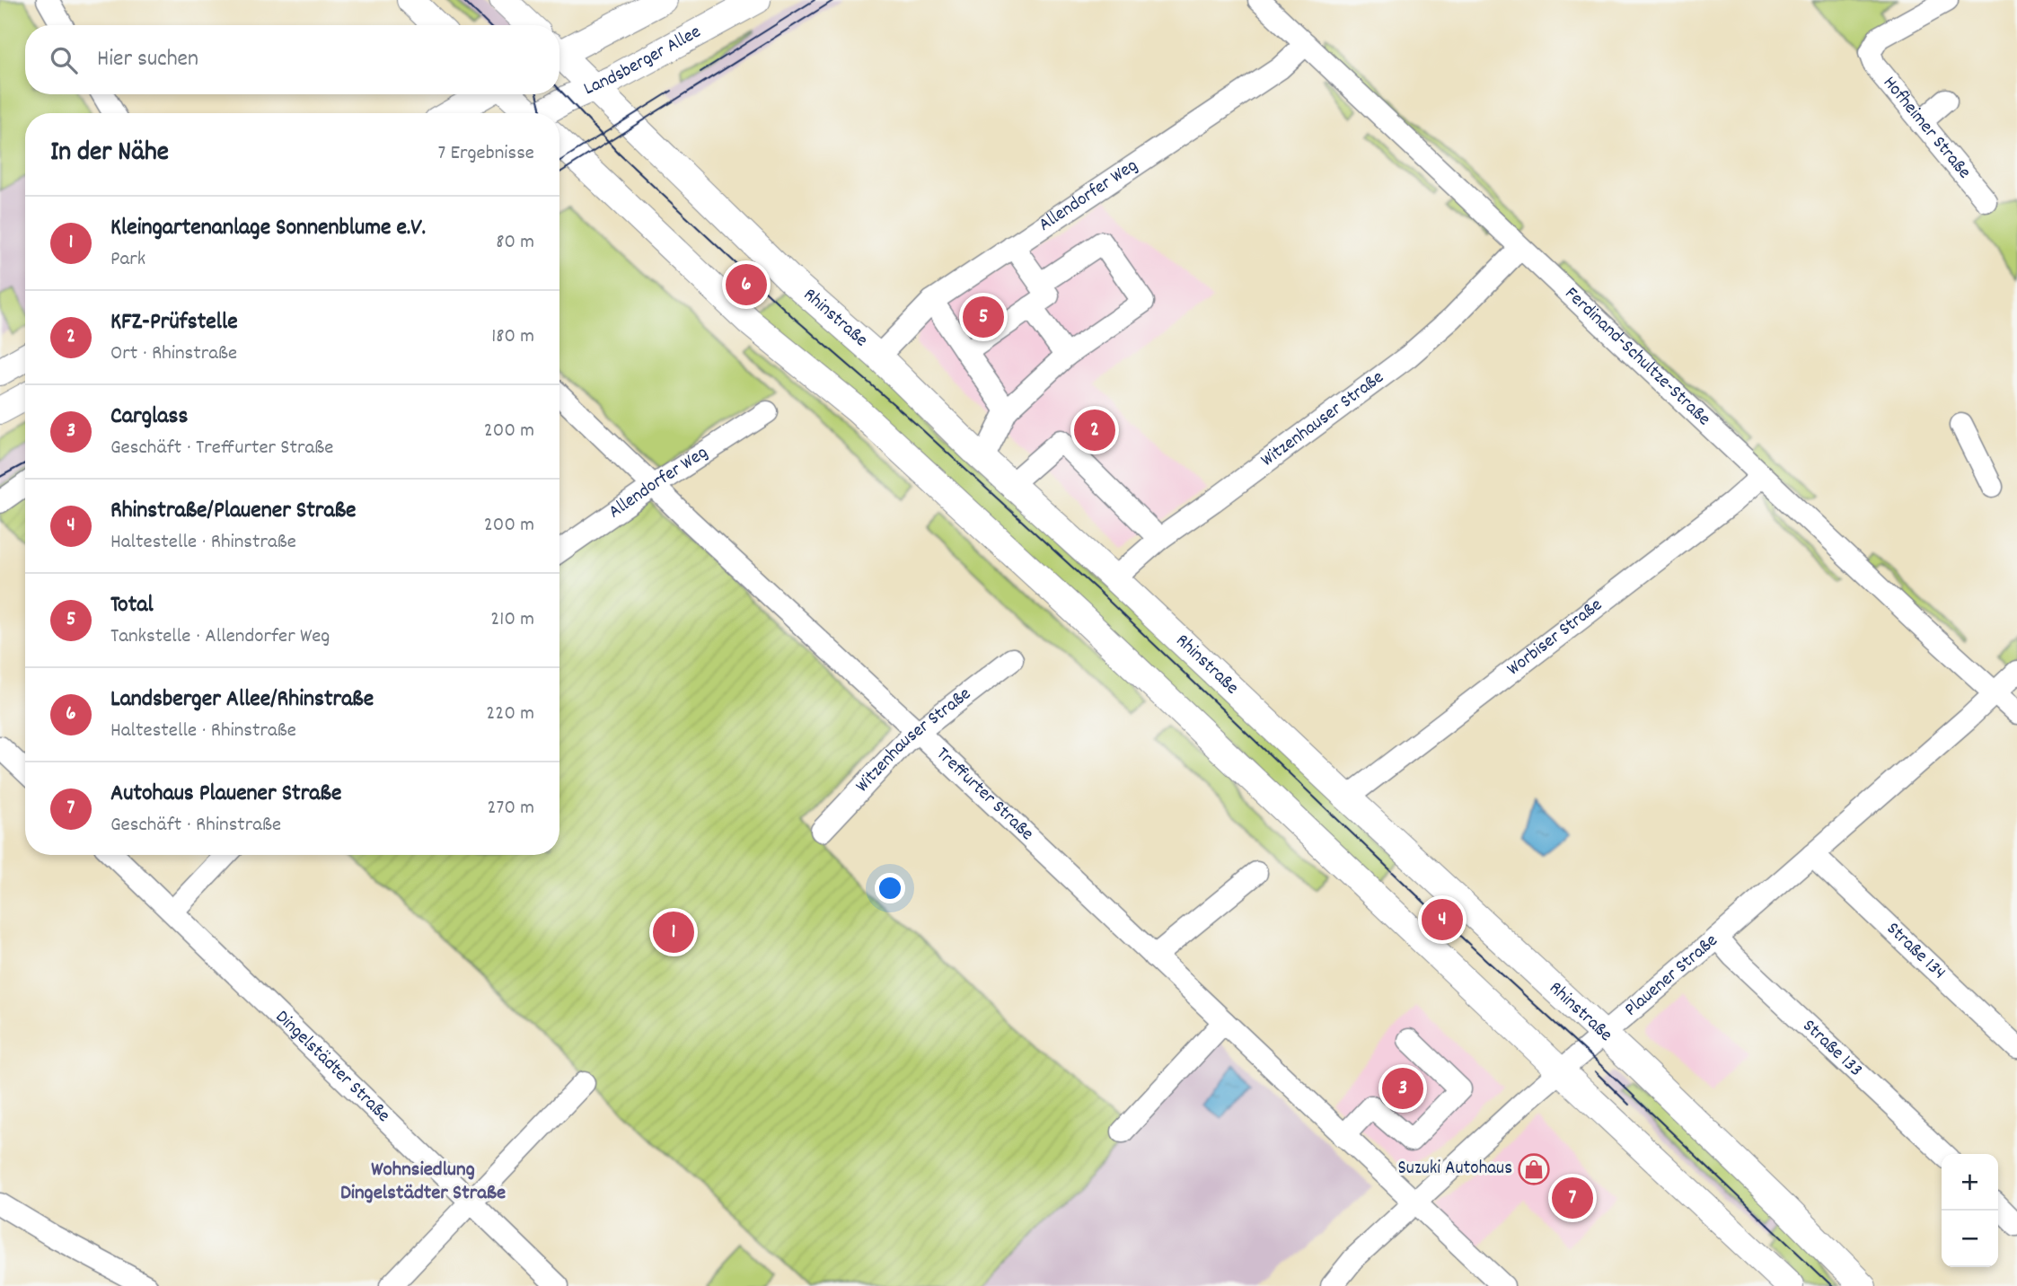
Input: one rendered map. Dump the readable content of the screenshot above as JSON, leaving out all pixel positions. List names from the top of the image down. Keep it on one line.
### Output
{"streets":{"main road":["Landsberger Allee","Rhinstraße"],"street":["Hofheimer Straße","Allendorfer Weg","Ferdinand-Schultze-Straße","Witzenhauser Straße","Worbiser Straße","Treffurter Straße","Straße 134","Plauener Straße","Straße 133","Dingelstädter Straße"]},"crossings":[["Landsberger Allee","Rhinstraße"],["Allendorfer Weg","Rhinstraße"],["Allendorfer Weg","Ferdinand-Schultze-Straße"],["Allendorfer Weg","Treffurter Straße"],["Rhinstraße","Witzenhauser Straße"],["Rhinstraße","Worbiser Straße"],["Rhinstraße","Plauener Straße"],["Ferdinand-Schultze-Straße","Witzenhauser Straße"],["Ferdinand-Schultze-Straße","Worbiser Straße"],["Ferdinand-Schultze-Straße","Plauener Straße"],["Witzenhauser Straße","Treffurter Straße"],["Treffurter Straße","Plauener Straße"],["Straße 134","Plauener Straße"],["Plauener Straße","Straße 133"]],"districts":["Wohnsiedlung Dingelstädter Straße"],"places":{"shop":["Suzuki Autohaus"]},"page":{"search":"Hier suchen","heading":["In der Nähe","7 Ergebnisse"],"list":[{"mark":"1","name":"Kleingartenanlage Sonnenblume e.V.","note":"Park","value":"80 m"},{"mark":"2","name":"KFZ-Prüfstelle","note":"Ort · Rhinstraße","value":"180 m"},{"mark":"3","name":"Carglass","note":"Geschäft · Treffurter Straße","value":"200 m"},{"mark":"4","name":"Rhinstraße/Plauener Straße","note":"Haltestelle · Rhinstraße","value":"200 m"},{"mark":"5","name":"Total","note":"Tankstelle · Allendorfer Weg","value":"210 m"},{"mark":"6","name":"Landsberger Allee/Rhinstraße","note":"Haltestelle · Rhinstraße","value":"220 m"},{"mark":"7","name":"Autohaus Plauener Straße","note":"Geschäft · Rhinstraße","value":"270 m"}],"pins":["6","5","2","4","1","3","7"],"map_buttons":["+","−"]}}
